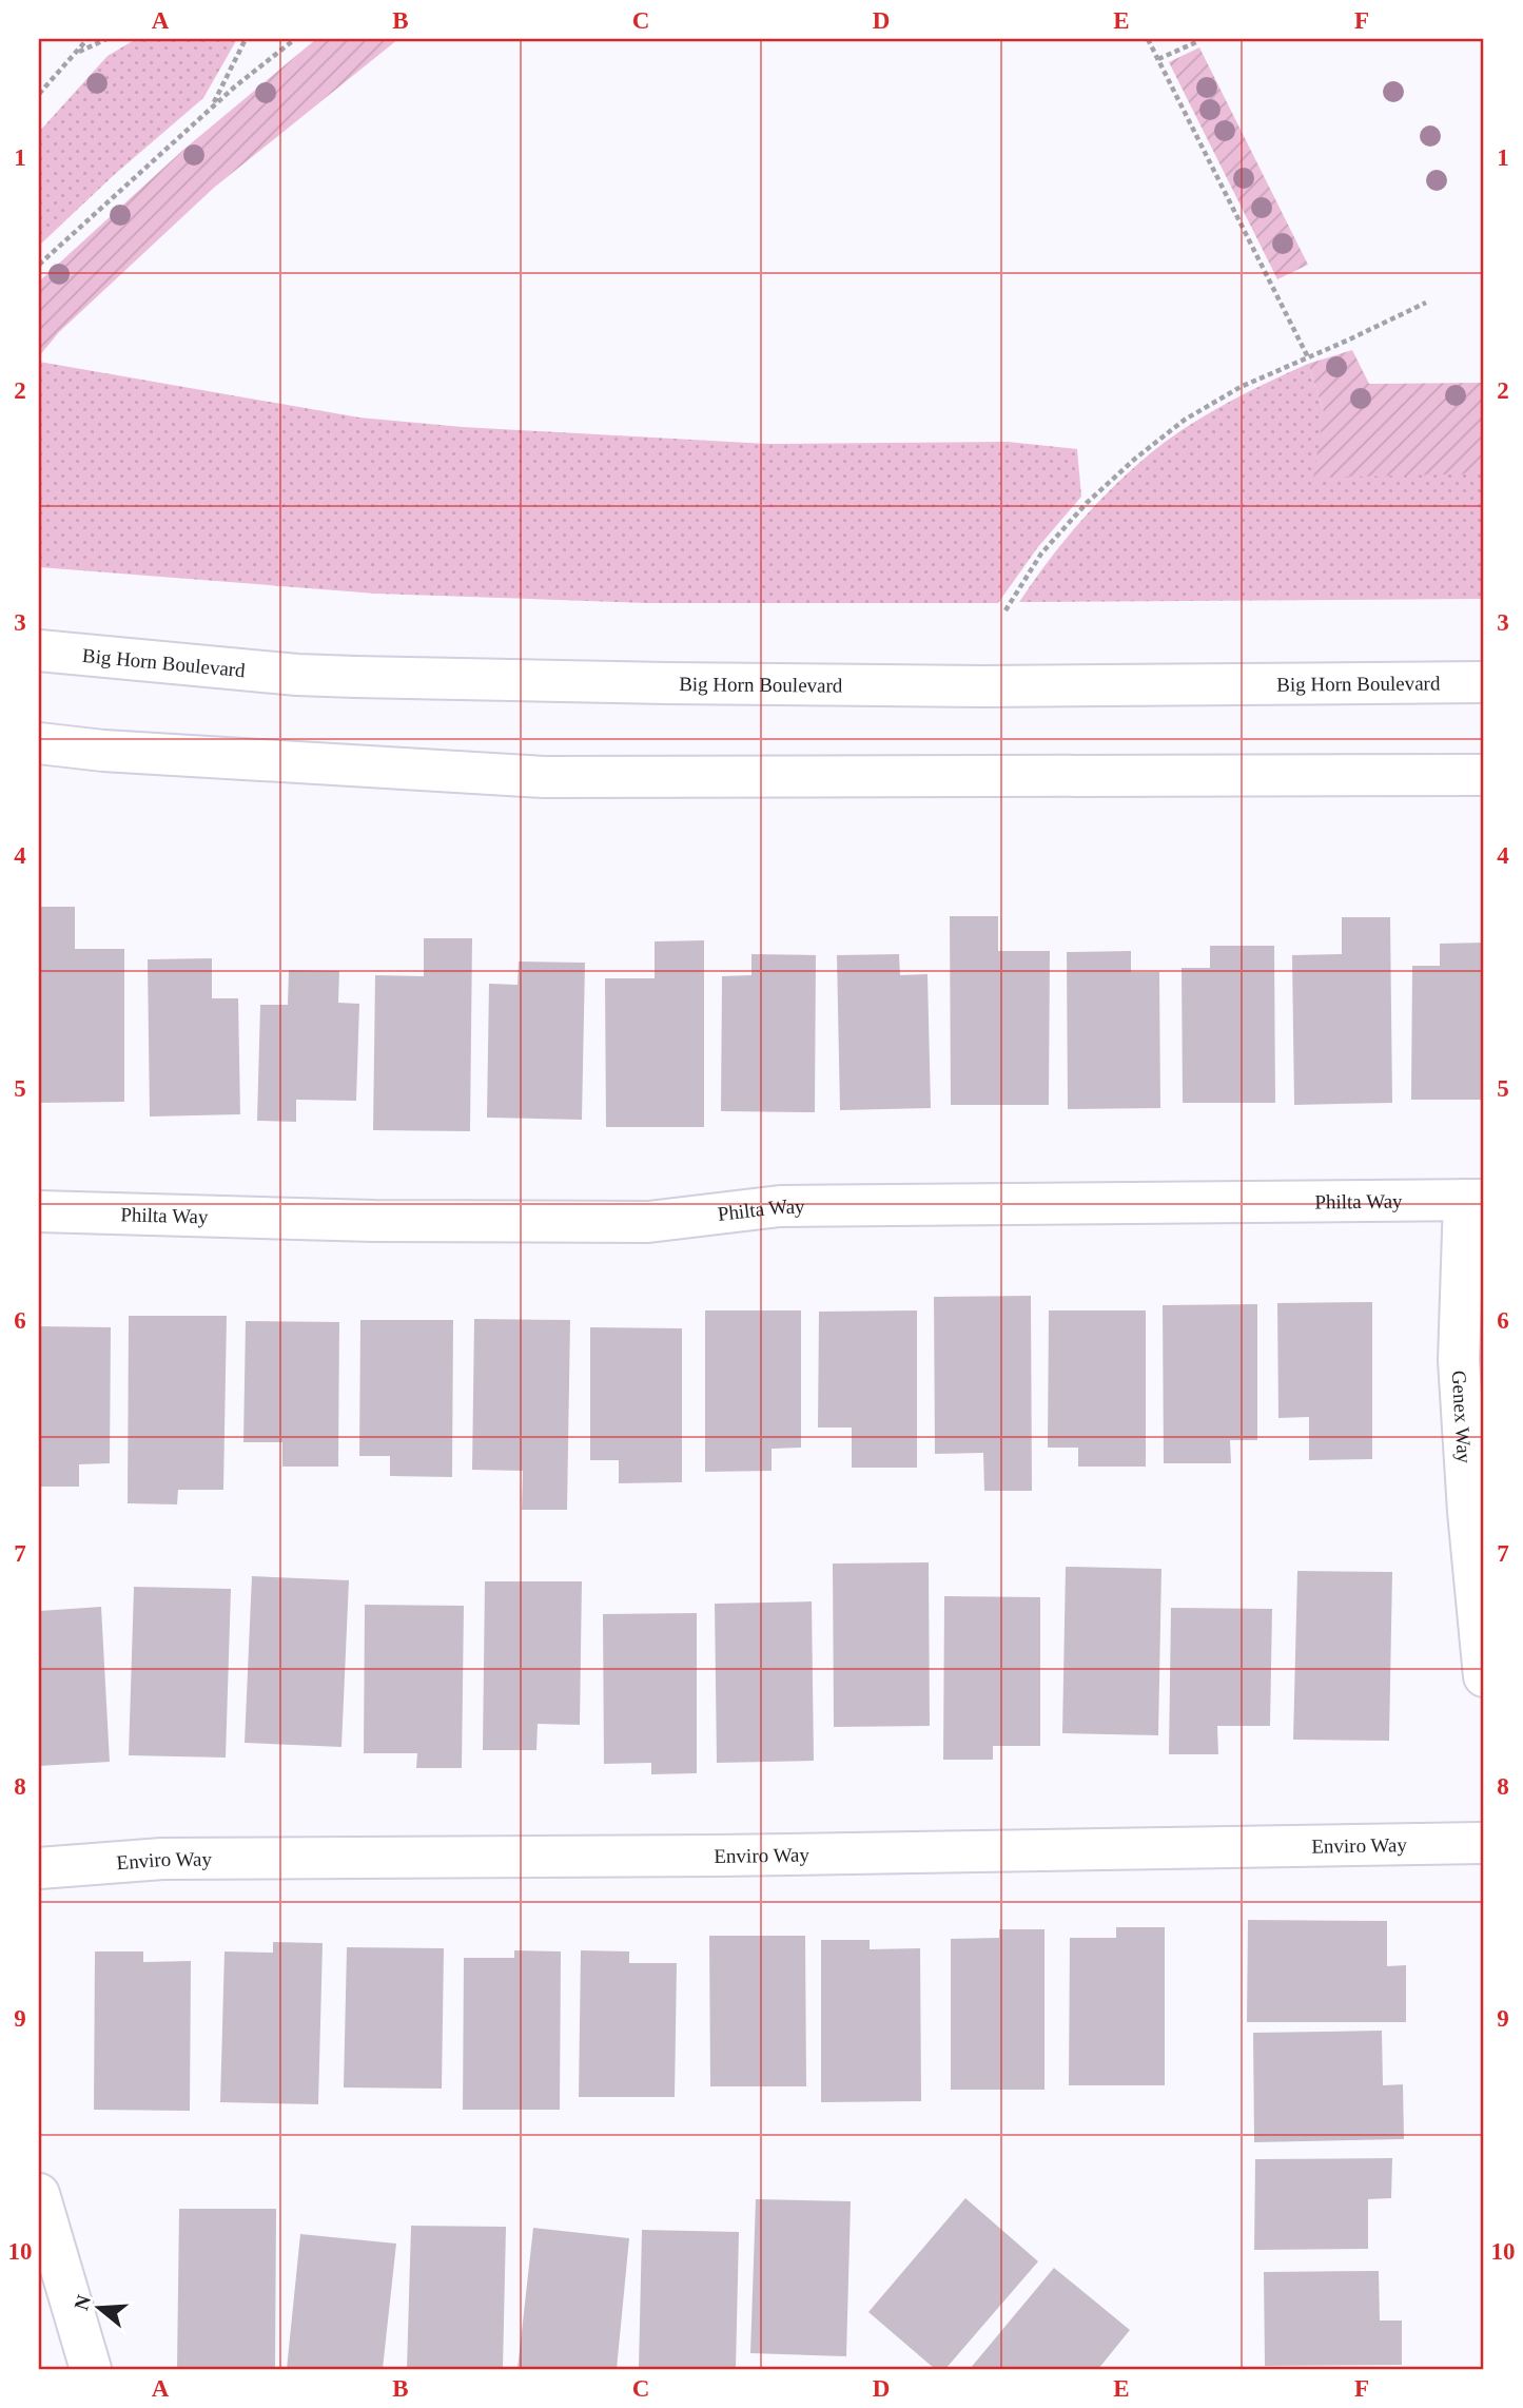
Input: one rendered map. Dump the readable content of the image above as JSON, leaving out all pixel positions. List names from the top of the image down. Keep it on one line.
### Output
{"streets":{"street":["Big Horn Boulevard","Philta Way","Genex Way","Enviro Way"]},"crossings":[["Philta Way","Genex Way"]],"north":"left","grid":{"columns":["A","B","C","D","E","F"],"rows":["1","2","3","4","5","6","7","8","9","10"]}}
